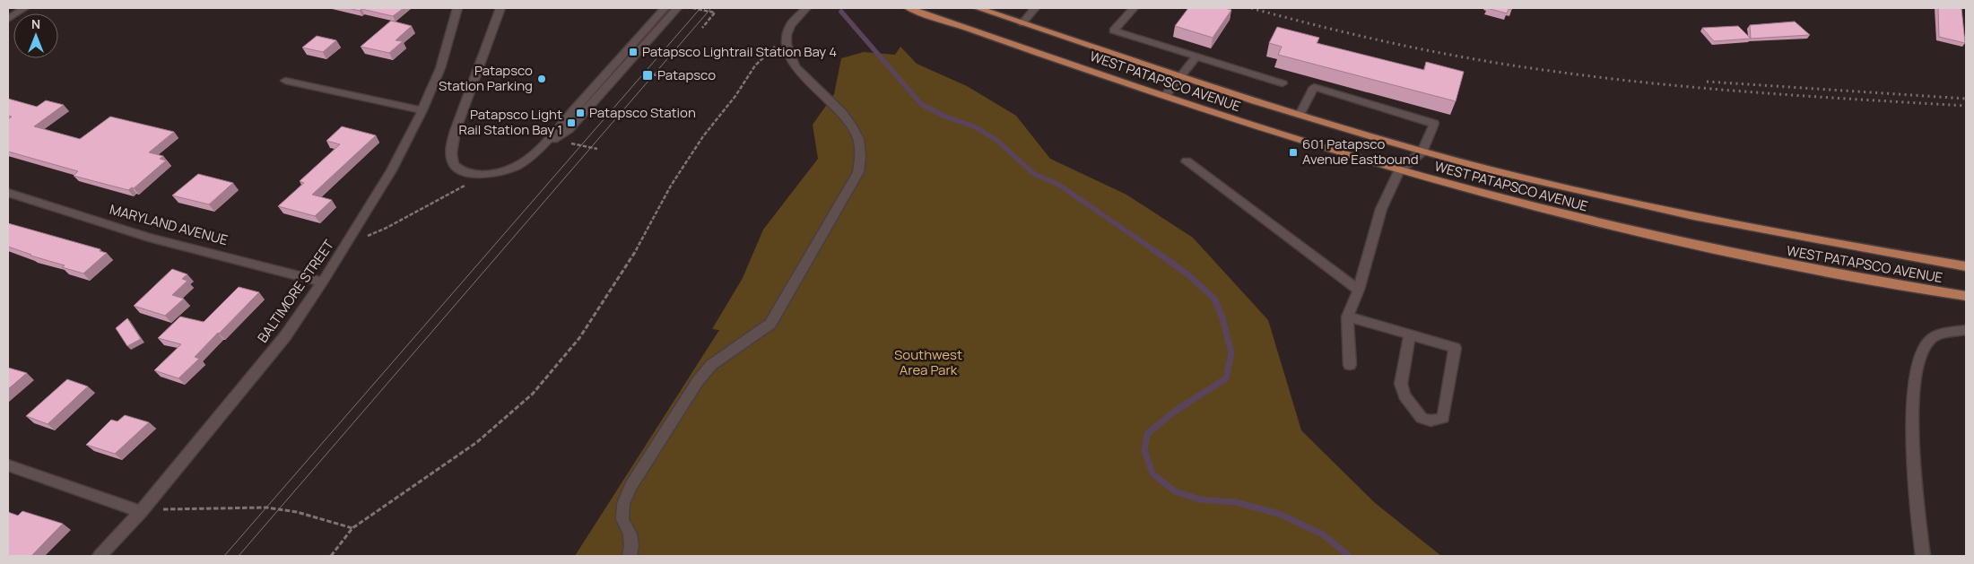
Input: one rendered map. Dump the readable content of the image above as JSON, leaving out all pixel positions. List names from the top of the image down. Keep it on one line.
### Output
{"streets":{"main road":["WEST PATAPSCO AVENUE"],"street":["MARYLAND AVENUE","BALTIMORE STREET"]},"crossings":[["MARYLAND AVENUE","BALTIMORE STREET"]],"parks":["Southwest Area Park"],"places":{"transit":["Patapsco Lightrail Station Bay 4","Patapsco","Patapsco Station","Patapsco Light Rail Station Bay 1","601 Patapsco Avenue Eastbound"],"other":["Patapsco Station Parking"]},"north":"top"}
